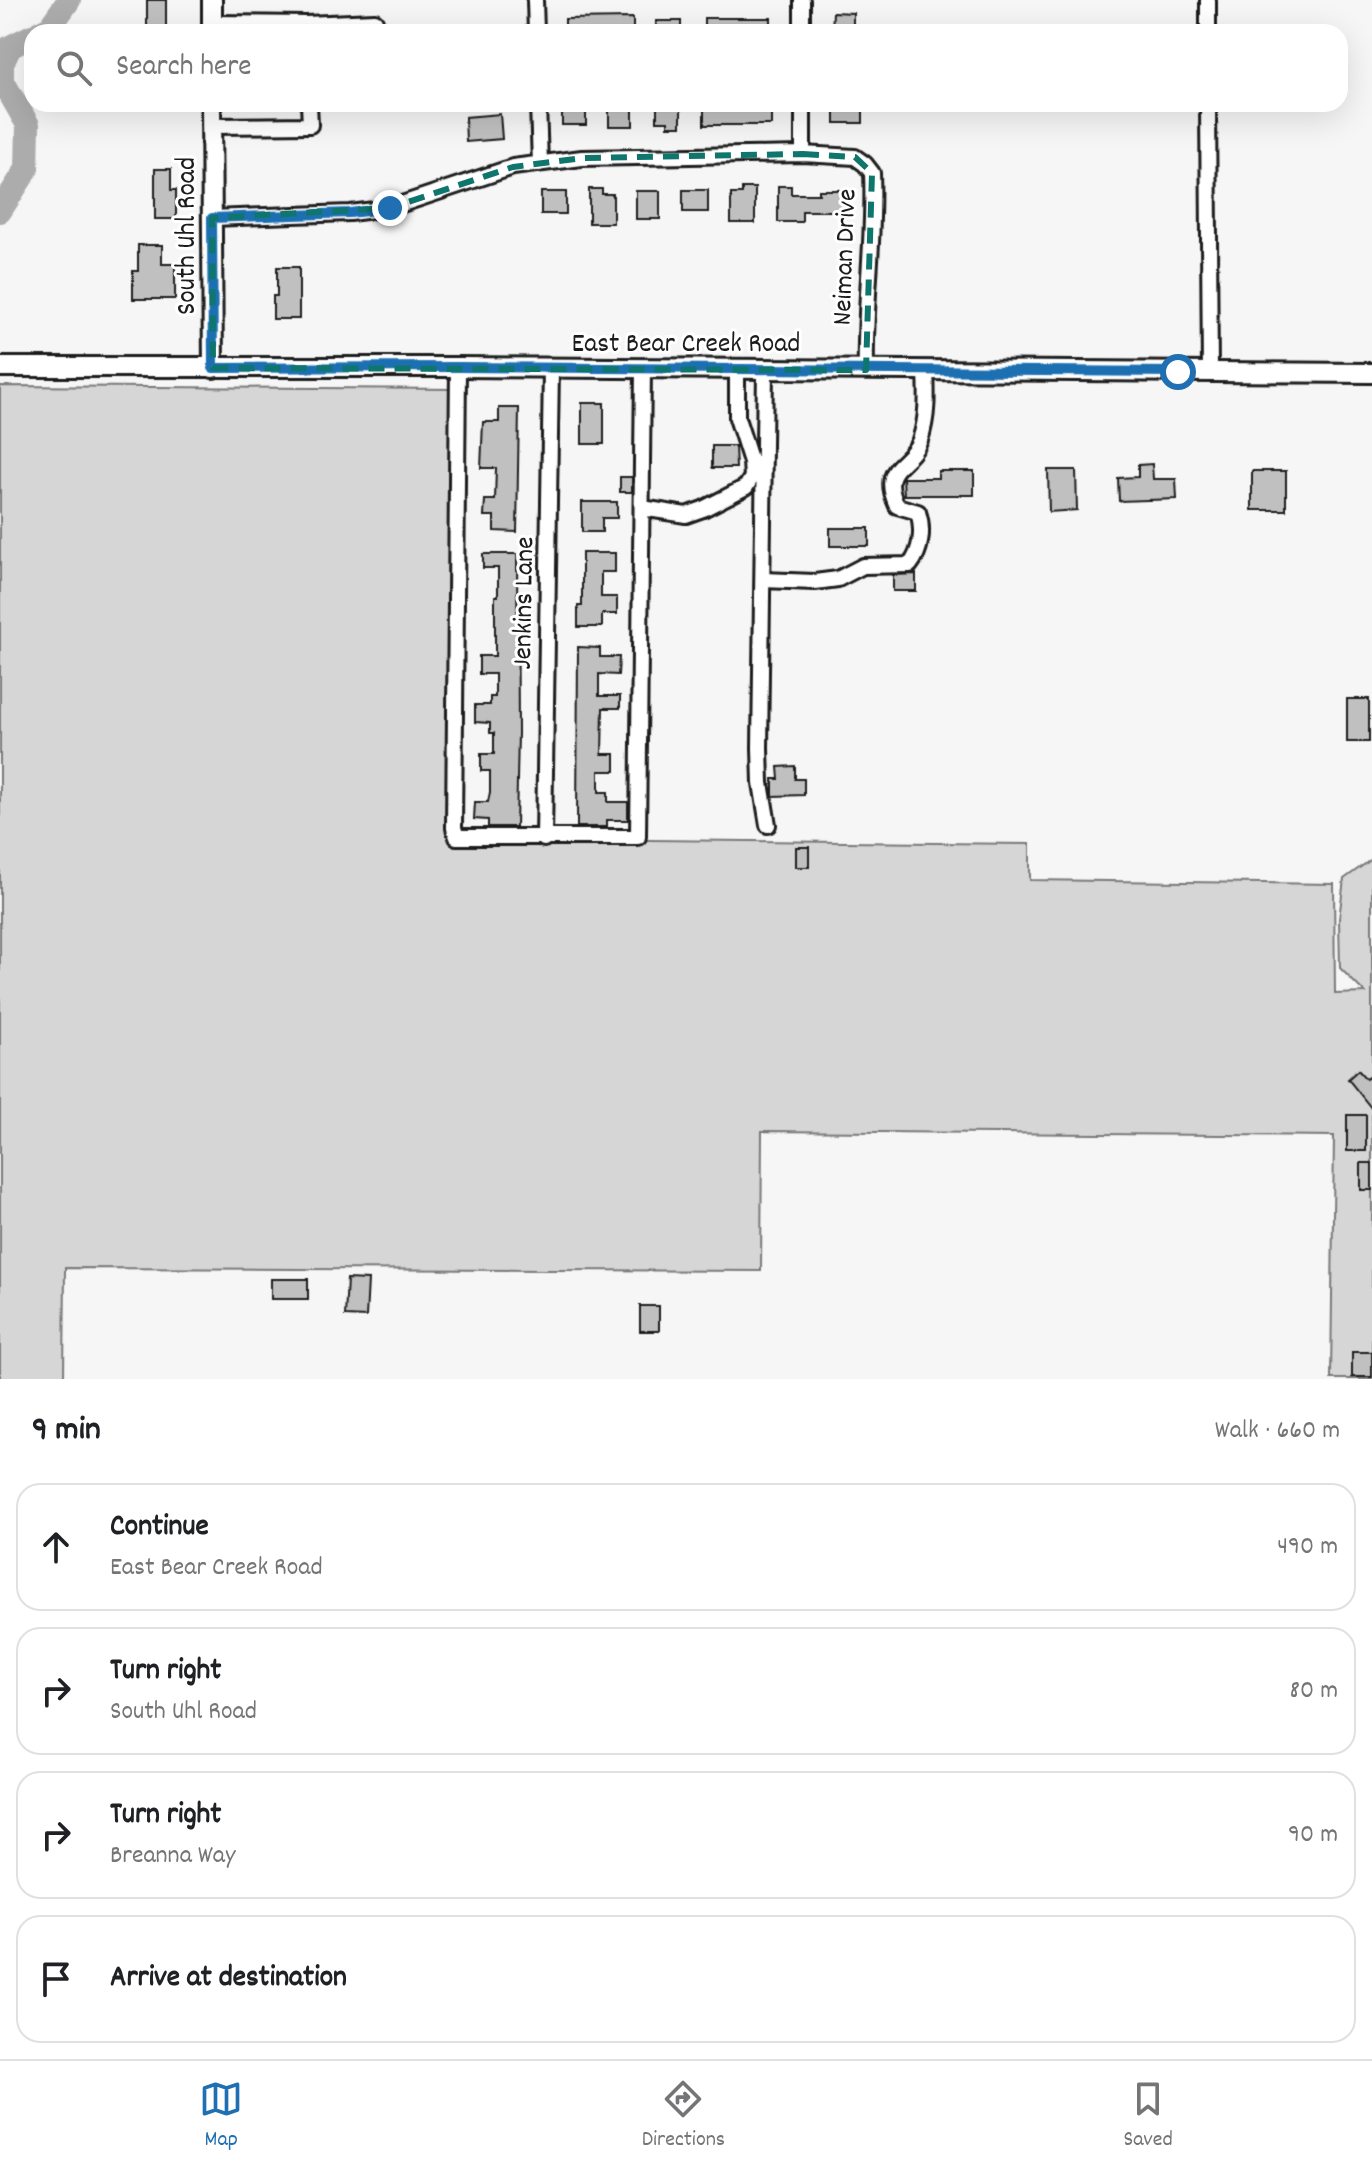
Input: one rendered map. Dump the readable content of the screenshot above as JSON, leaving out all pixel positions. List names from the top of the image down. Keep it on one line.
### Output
{"streets":{"main road":["South Uhl Road","East Bear Creek Road"],"street":["Neiman Drive","Jenkins Lane"]},"crossings":[["South Uhl Road","Neiman Drive"],["South Uhl Road","East Bear Creek Road"],["Neiman Drive","East Bear Creek Road"],["East Bear Creek Road","Jenkins Lane"]],"page":{"search":"Search here","heading":["9 min","Walk · 660 m"],"list":[["Continue","East Bear Creek Road","490 m"],["Turn right","South Uhl Road","80 m"],["Turn right","Breanna Way","90 m"],"Arrive at destination"],"nav":["Map","Directions","Saved"]}}
